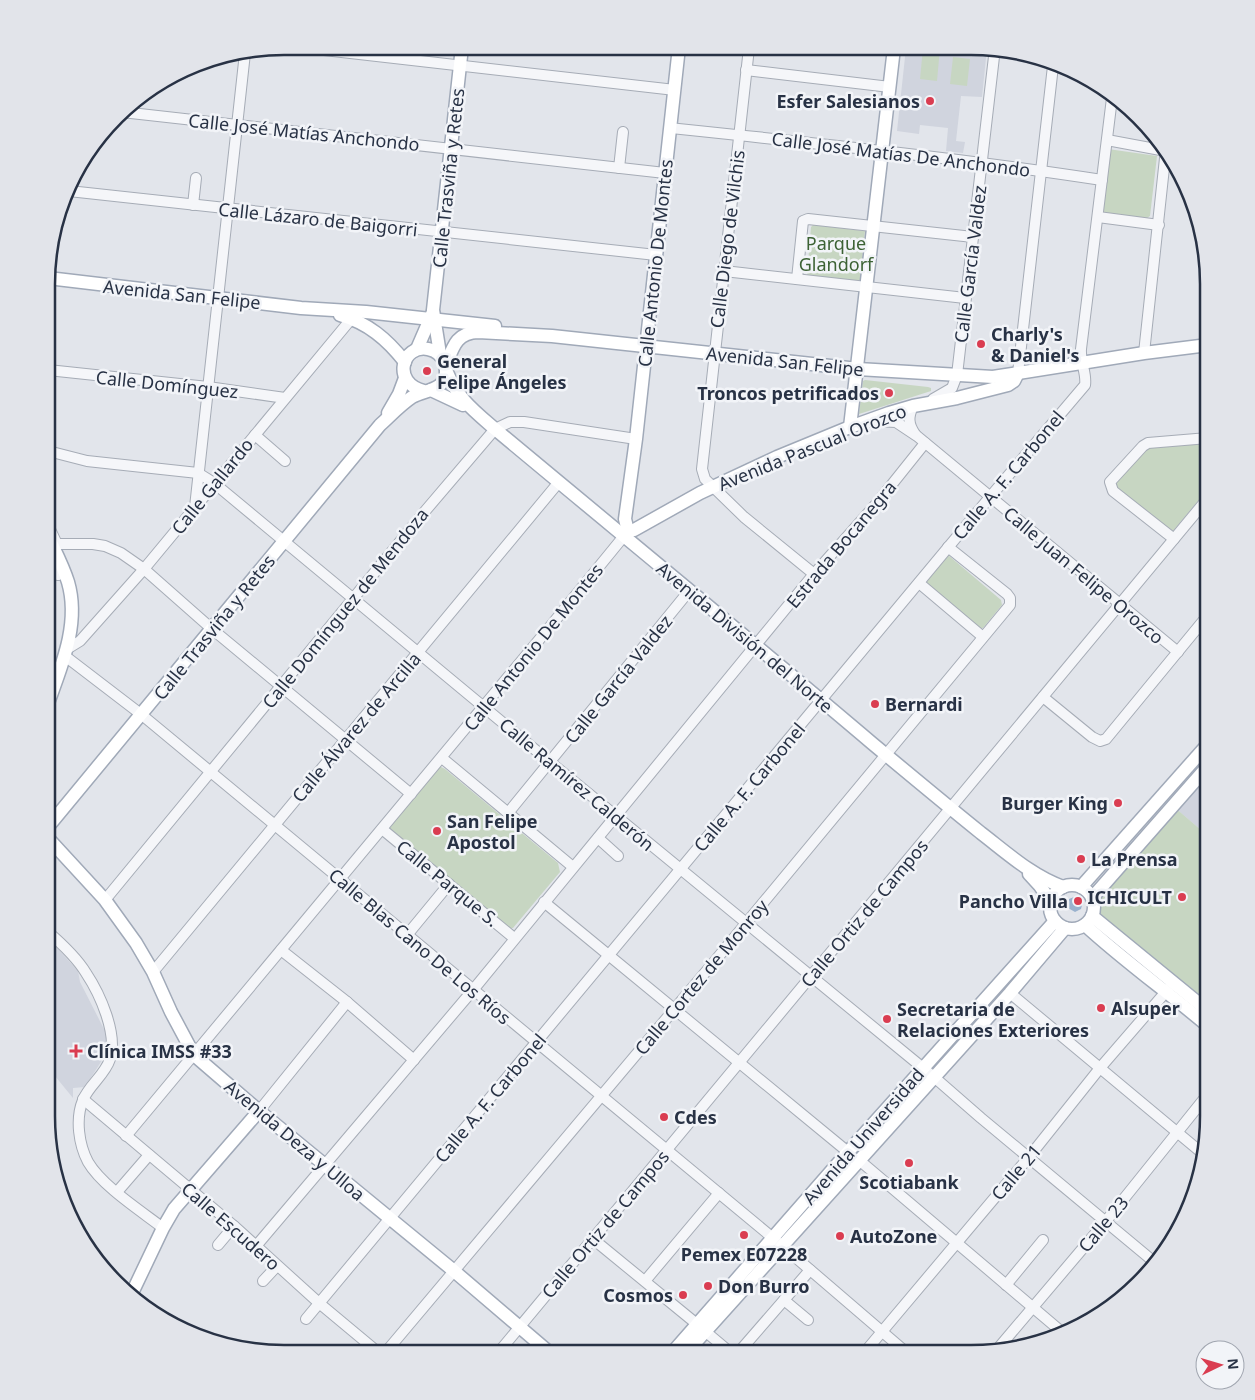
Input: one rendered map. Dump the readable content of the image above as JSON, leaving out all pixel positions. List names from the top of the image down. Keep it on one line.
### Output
{"streets":{"main road":["Calle Trasviña y Retes","Calle Antonio De Montes","Avenida San Felipe","Avenida Pascual Orozco","Avenida División del Norte","Avenida Universidad","Avenida Deza y Ulloa"],"street":["Calle José Matías Anchondo","Calle José Matías De Anchondo","Calle Lázaro de Baigorri","Calle Diego de Vilchis","Calle García Valdez","Calle Domínguez","Calle A. F. Carbonel","Calle Gallardo","Estrada Bocanegra","Calle Juan Felipe Orozco","Calle Domínguez de Mendoza","Calle Álvarez de Arcilla","Calle Ramírez Calderón","Calle Parque S.","Calle Ortiz de Campos","Calle Blas Cano De Los Ríos","Calle Cortez de Monroy","Calle 21","Calle 23","Calle Escudero"]},"crossings":[["Calle José Matías Anchondo","Calle Trasviña y Retes"],["Calle José Matías Anchondo","Calle Antonio De Montes"],["Calle José Matías De Anchondo","Calle Diego de Vilchis"],["Calle José Matías De Anchondo","Calle Antonio De Montes"],["Calle José Matías De Anchondo","Calle García Valdez"],["Calle José Matías De Anchondo","Calle A. F. Carbonel"],["Calle Trasviña y Retes","Calle Lázaro de Baigorri"],["Calle Trasviña y Retes","Avenida San Felipe"],["Calle Trasviña y Retes","Avenida División del Norte"],["Calle Trasviña y Retes","Calle Ramírez Calderón"],["Calle Trasviña y Retes","Calle Blas Cano De Los Ríos"],["Calle Lázaro de Baigorri","Calle Antonio De Montes"],["Calle Diego de Vilchis","Avenida San Felipe"],["Calle Diego de Vilchis","Avenida Pascual Orozco"],["Calle Diego de Vilchis","Estrada Bocanegra"],["Calle Antonio De Montes","Avenida San Felipe"],["Calle Antonio De Montes","Avenida Pascual Orozco"],["Calle Antonio De Montes","Avenida División del Norte"],["Calle Antonio De Montes","Calle Ramírez Calderón"],["Calle Antonio De Montes","Calle Parque S."],["Calle Antonio De Montes","Calle Blas Cano De Los Ríos"],["Calle Antonio De Montes","Avenida Deza y Ulloa"],["Calle Antonio De Montes","Calle Escudero"],["Calle García Valdez","Avenida San Felipe"],["Calle García Valdez","Avenida División del Norte"],["Calle García Valdez","Calle Ramírez Calderón"],["Avenida San Felipe","Avenida Pascual Orozco"],["Avenida San Felipe","Calle Gallardo"],["Avenida San Felipe","Avenida División del Norte"],["Calle Domínguez","Calle Gallardo"],["Avenida Pascual Orozco","Calle A. F. Carbonel"],["Avenida Pascual Orozco","Calle Juan Felipe Orozco"],["Avenida Pascual Orozco","Avenida División del Norte"],["Calle A. F. Carbonel","Calle Juan Felipe Orozco"],["Calle A. F. Carbonel","Avenida División del Norte"],["Calle A. F. Carbonel","Calle Ramírez Calderón"],["Calle A. F. Carbonel","Calle Blas Cano De Los Ríos"],["Calle A. F. Carbonel","Calle Cortez de Monroy"],["Calle A. F. Carbonel","Avenida Deza y Ulloa"],["Calle A. F. Carbonel","Calle Escudero"],["Calle Gallardo","Calle Ramírez Calderón"],["Calle Gallardo","Calle Blas Cano De Los Ríos"],["Estrada Bocanegra","Calle Juan Felipe Orozco"],["Estrada Bocanegra","Avenida División del Norte"],["Estrada Bocanegra","Calle Ramírez Calderón"],["Estrada Bocanegra","Calle Parque S."],["Estrada Bocanegra","Calle Blas Cano De Los Ríos"],["Estrada Bocanegra","Avenida Deza y Ulloa"],["Estrada Bocanegra","Calle Escudero"],["Calle Juan Felipe Orozco","Calle Ortiz de Campos"],["Calle Domínguez de Mendoza","Avenida División del Norte"],["Calle Domínguez de Mendoza","Calle Ramírez Calderón"],["Calle Domínguez de Mendoza","Calle Blas Cano De Los Ríos"],["Calle Domínguez de Mendoza","Avenida Deza y Ulloa"],["Avenida División del Norte","Calle Álvarez de Arcilla"],["Avenida División del Norte","Calle Ortiz de Campos"],["Avenida División del Norte","Calle Cortez de Monroy"],["Avenida División del Norte","Avenida Universidad"],["Calle Álvarez de Arcilla","Calle Ramírez Calderón"],["Calle Álvarez de Arcilla","Calle Blas Cano De Los Ríos"],["Calle Álvarez de Arcilla","Avenida Deza y Ulloa"],["Calle Ramírez Calderón","Calle Ortiz de Campos"],["Calle Ramírez Calderón","Calle Cortez de Monroy"],["Calle Ramírez Calderón","Avenida Universidad"],["Calle Ramírez Calderón","Calle 21"],["Calle Ramírez Calderón","Calle 23"],["Calle Ortiz de Campos","Calle Blas Cano De Los Ríos"],["Calle Ortiz de Campos","Avenida Deza y Ulloa"],["Calle Blas Cano De Los Ríos","Calle Cortez de Monroy"],["Calle Blas Cano De Los Ríos","Avenida Universidad"],["Calle Blas Cano De Los Ríos","Calle 21"],["Calle Cortez de Monroy","Avenida Deza y Ulloa"]],"parks":["Parque Glandorf"],"places":{"other":["Esfer Salesianos","Charly's & Daniel's","General Felipe Ángeles","Troncos petrificados","Bernardi","Burger King","San Felipe Apostol","La Prensa","ICHICULT","Pancho Villa","Alsuper","Secretaria de Relaciones Exteriores","Cdes","Scotiabank","Pemex E07228","AutoZone","Don Burro","Cosmos"],"health":["Clínica IMSS #33"]},"north":"right"}
